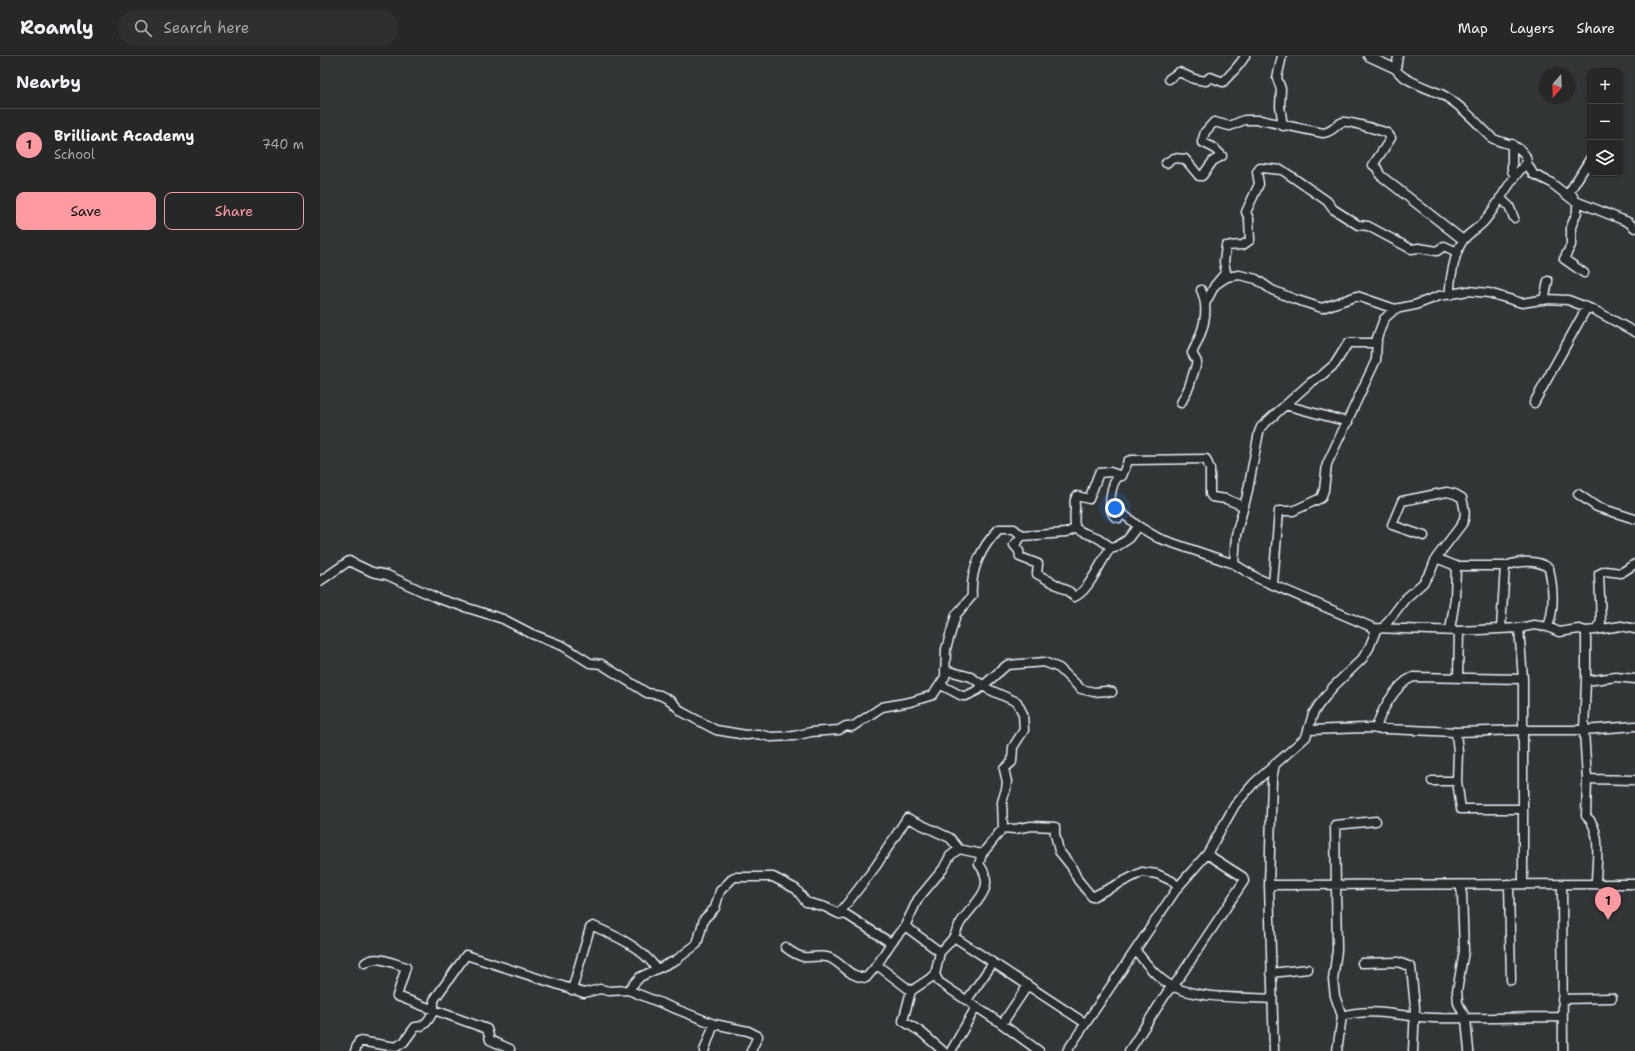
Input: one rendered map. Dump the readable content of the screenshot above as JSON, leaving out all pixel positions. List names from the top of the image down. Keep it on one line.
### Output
{"north":"bottom","page":{"header":"Roamly","search":"Search here","nav":["Map","Layers","Share"],"heading":"Nearby","map_buttons":["+","−"],"list":[{"mark":"1","name":"Brilliant Academy","note":"School","value":"740 m"}],"buttons":["Save","Share"],"pins":"1"}}
